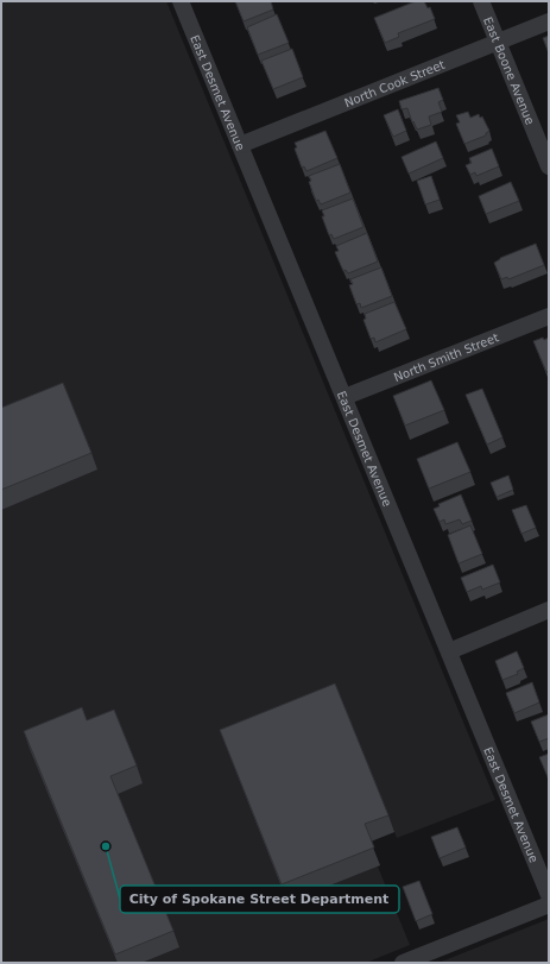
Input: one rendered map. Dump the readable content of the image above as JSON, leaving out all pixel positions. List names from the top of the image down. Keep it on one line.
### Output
{"streets":{"street":["East Boone Avenue","North Cook Street","East Desmet Avenue","North Smith Street"]},"crossings":[["East Boone Avenue","North Cook Street"],["North Cook Street","East Desmet Avenue"],["East Desmet Avenue","North Smith Street"]],"places":["City of Spokane Street Department"]}
